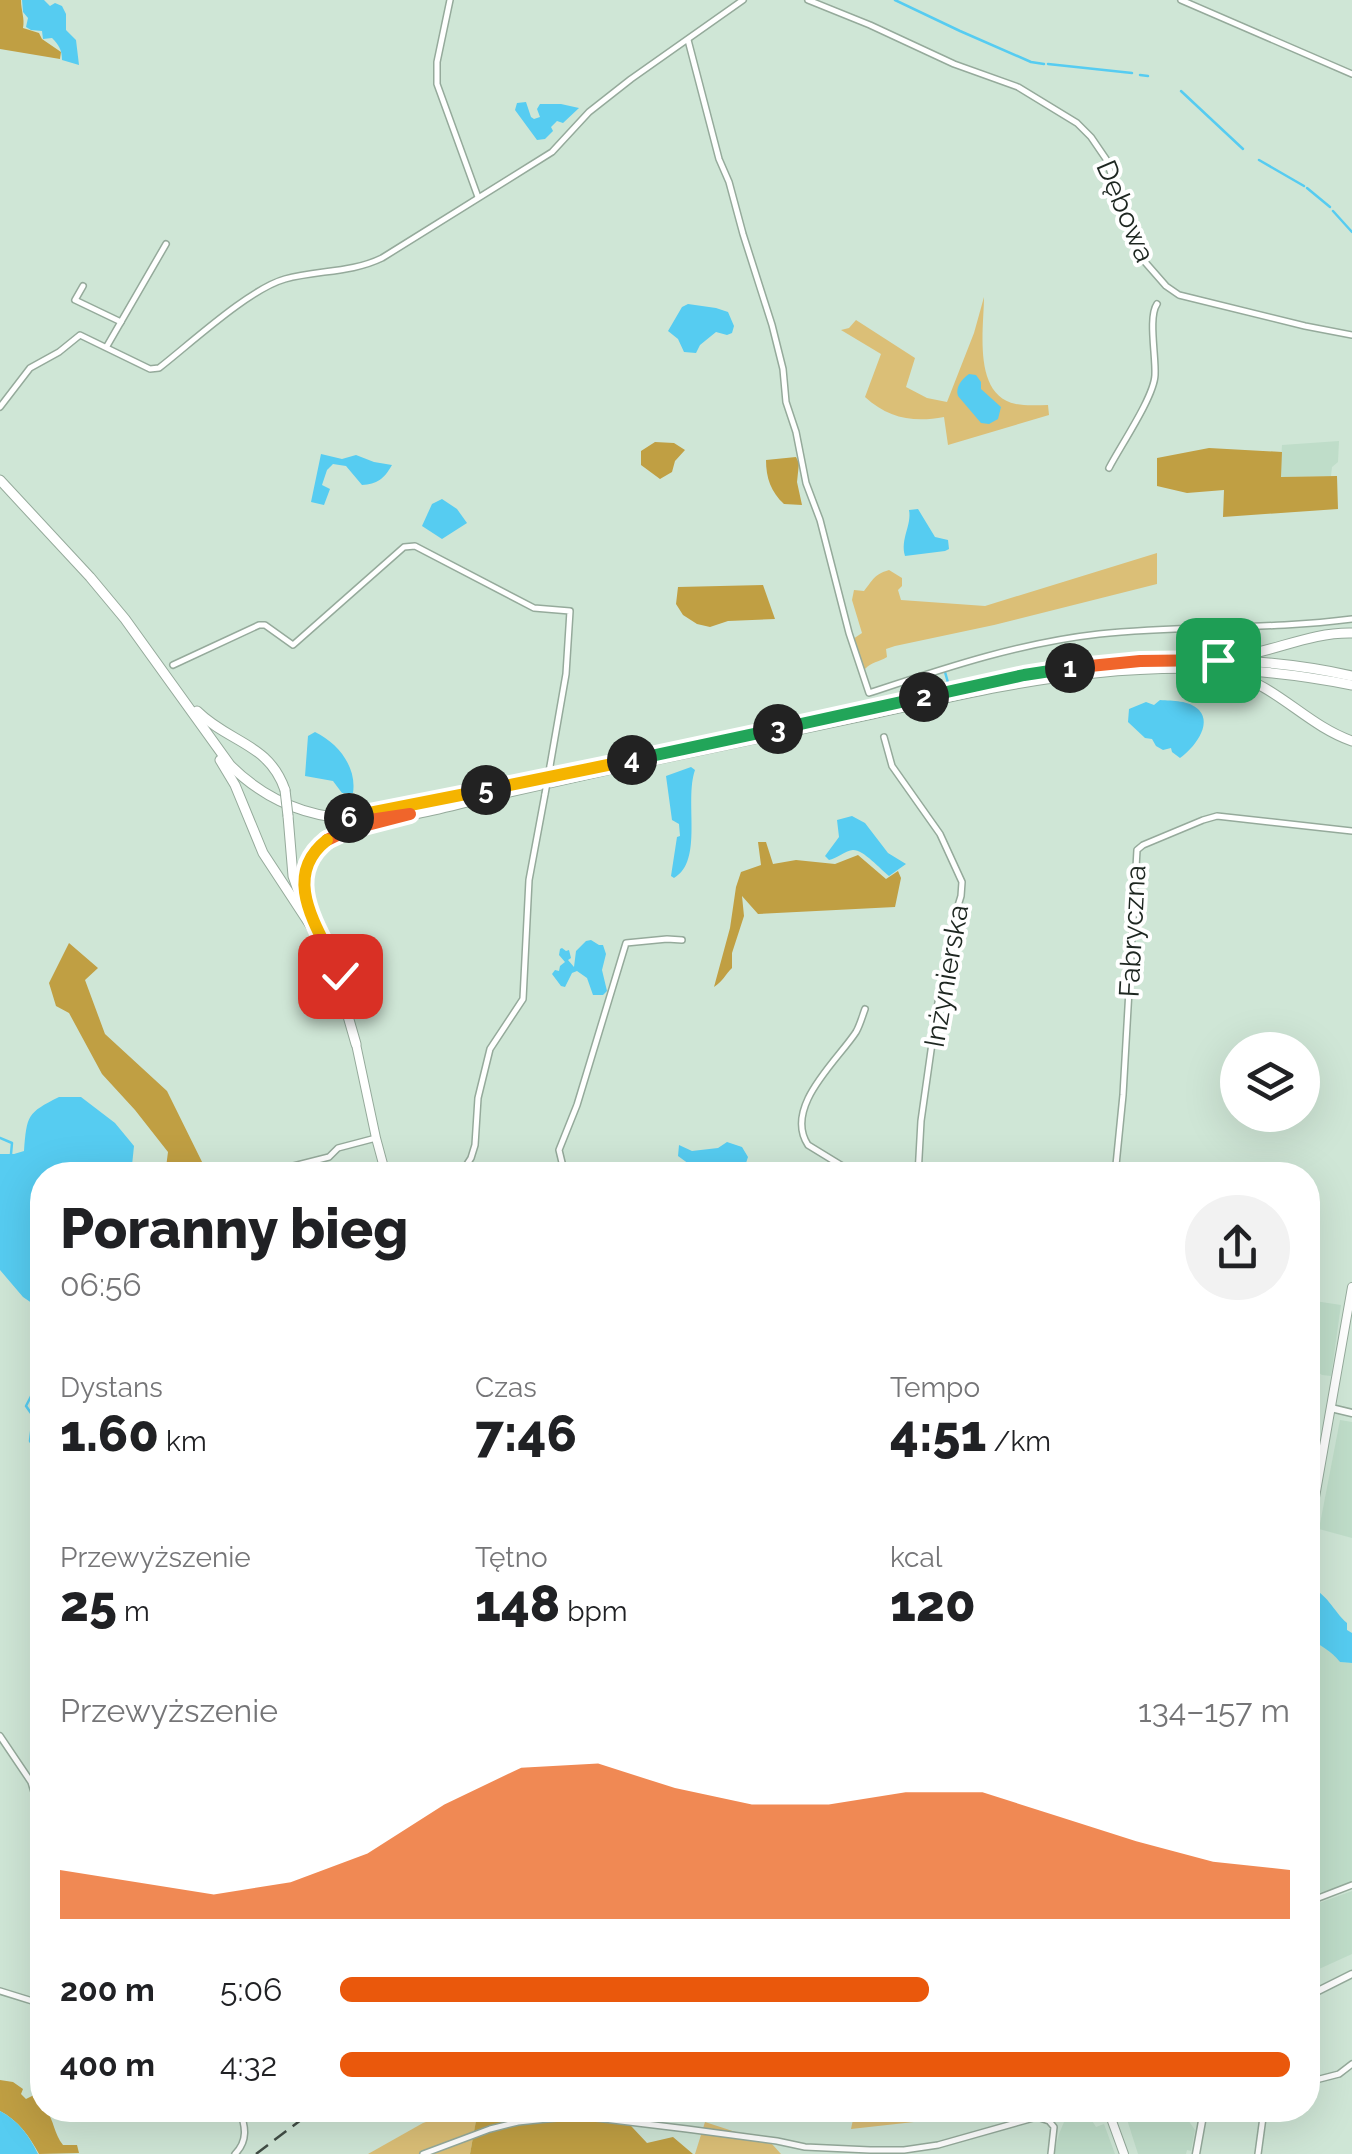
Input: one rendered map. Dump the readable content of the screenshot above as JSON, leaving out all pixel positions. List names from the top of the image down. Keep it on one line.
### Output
{"streets":{"street":["Dębowa","Fabryczna","Inżynierska"]},"page":{"pins":["1","2","3","4","5","6"],"heading":["Poranny bieg","06:56"],"stats":[["Dystans","1.60 km"],["Czas","7:46"],["Tempo","4:51 /km"],["Przewyższenie","25 m"],["Tętno","148 bpm"],["kcal","120"]],"chart":["Przewyższenie","134–157 m"],"list":[{"name":"200 m","note":"5:06"},{"name":"400 m","note":"4:32"}]}}
